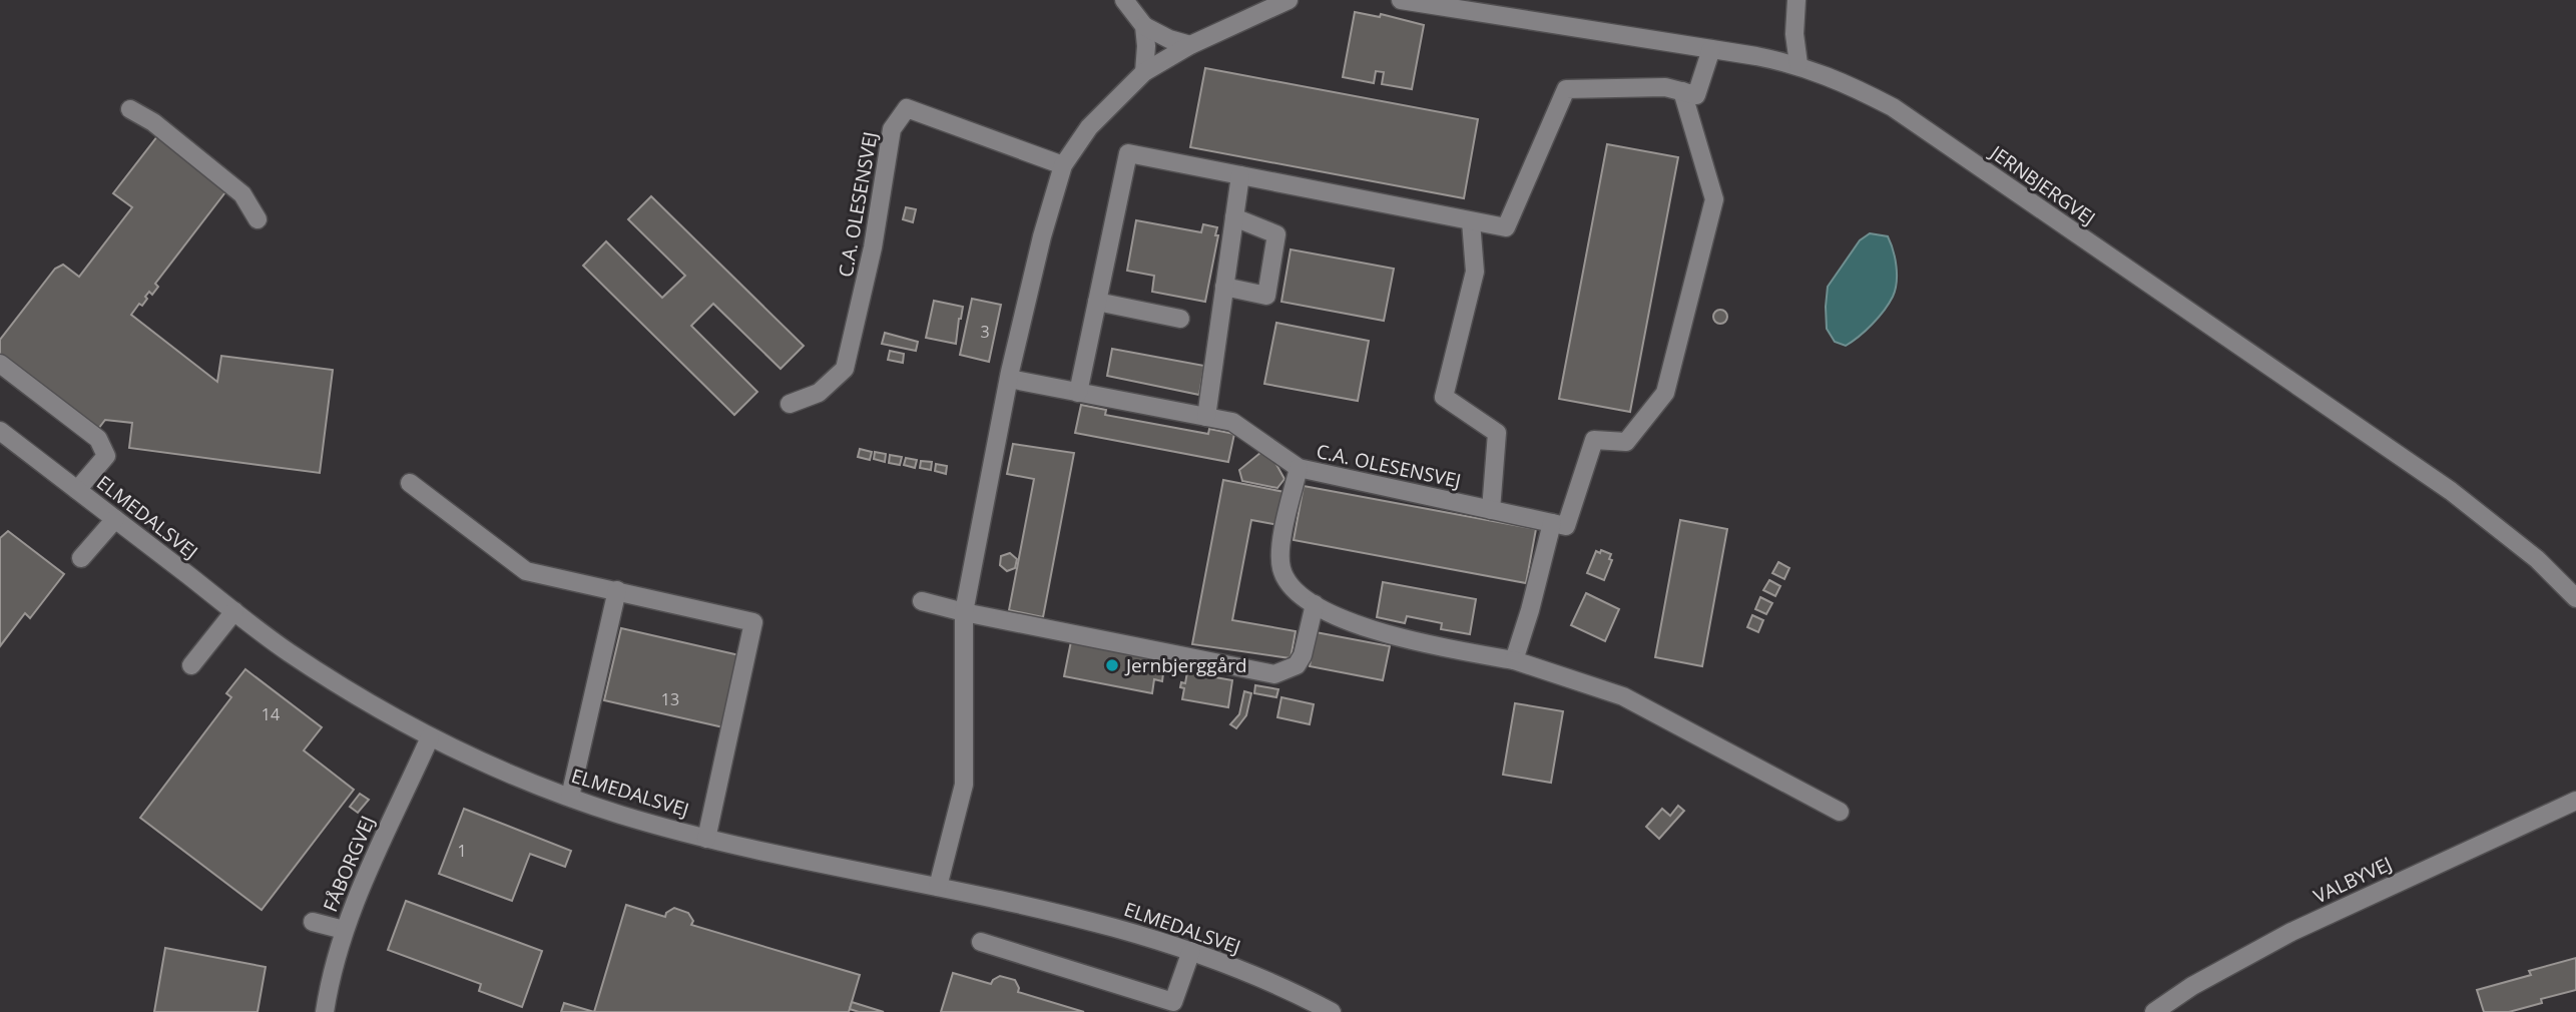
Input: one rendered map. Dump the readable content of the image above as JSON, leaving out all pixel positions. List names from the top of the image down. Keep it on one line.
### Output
{"streets":{"street":["JERNBJERGVEJ","C.A. OLESENSVEJ","ELMEDALSVEJ","FÅBORGVEJ","VALBYVEJ"]},"crossings":[["ELMEDALSVEJ","FÅBORGVEJ"]],"places":["Jernbjerggård"],"house_numbers":["3","13","14","1"]}
